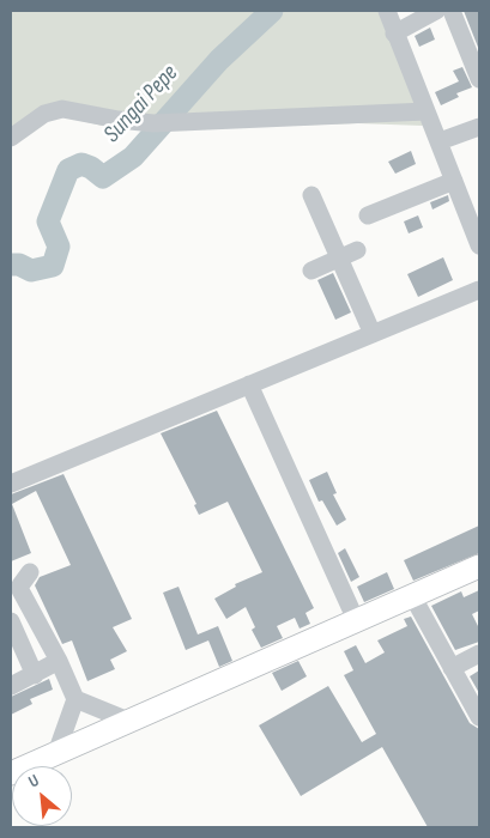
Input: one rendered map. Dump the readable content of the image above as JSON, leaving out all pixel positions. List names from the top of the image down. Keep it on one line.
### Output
{"water":["Sungai Pepe"],"north":"top left"}
